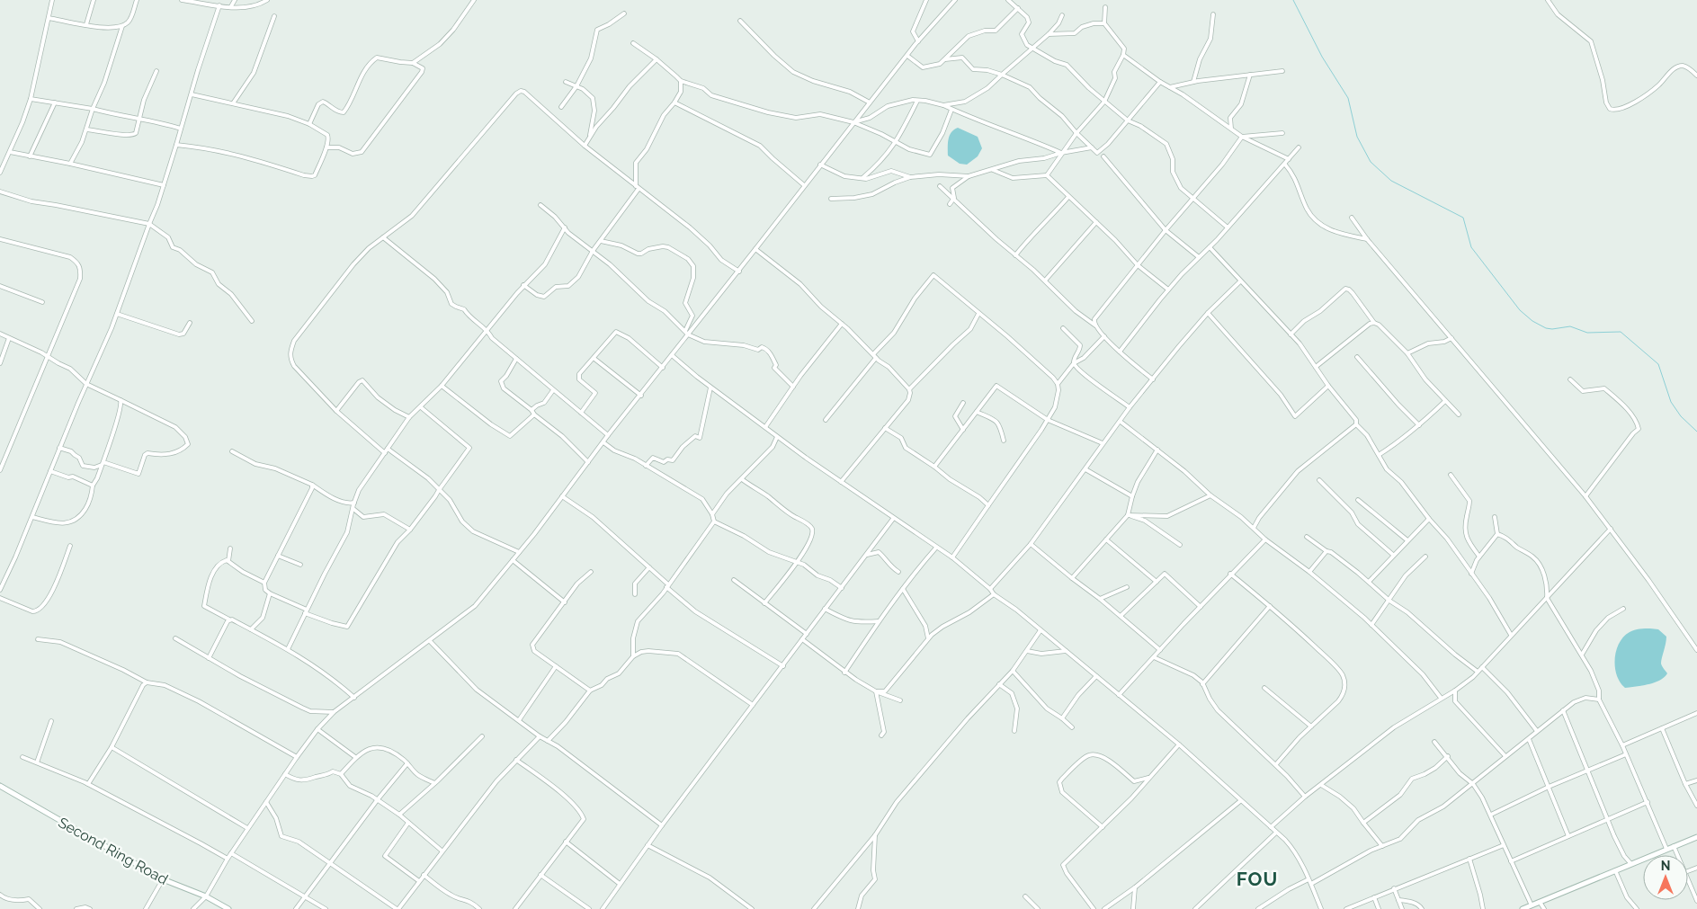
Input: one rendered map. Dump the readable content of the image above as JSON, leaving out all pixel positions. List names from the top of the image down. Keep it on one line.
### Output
{"streets":{"street":["Second Ring Road"]},"districts":["FOU"],"north":"top"}
